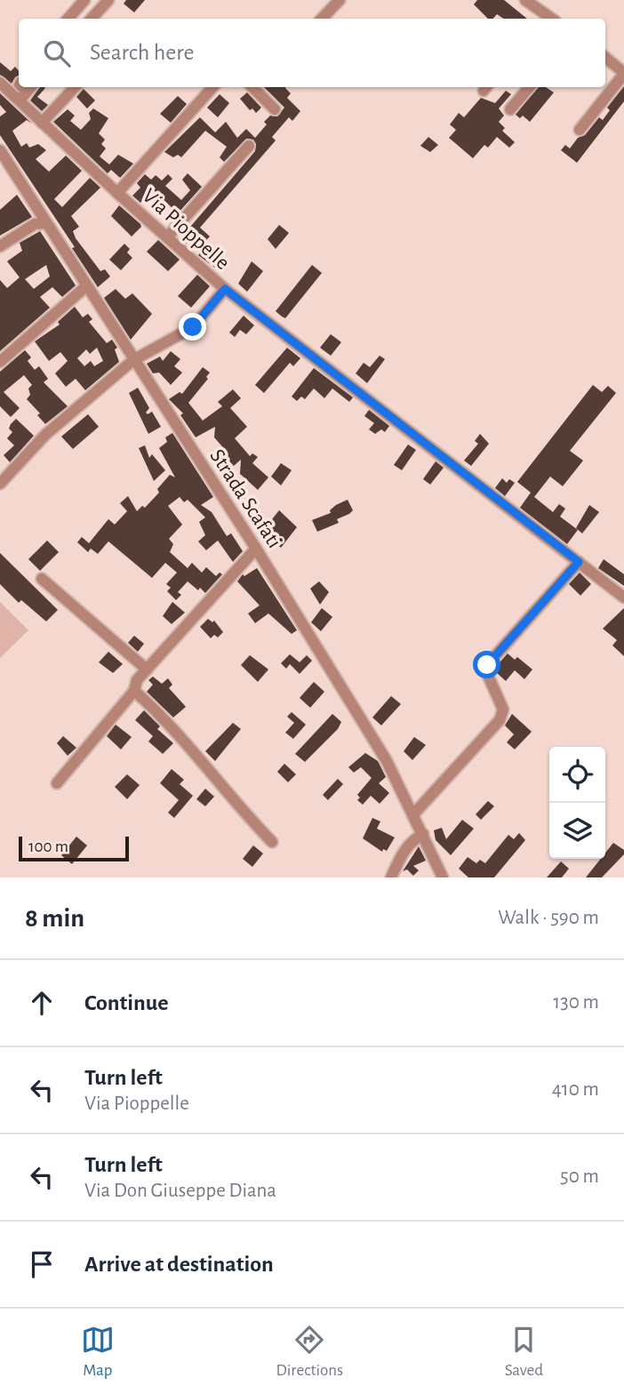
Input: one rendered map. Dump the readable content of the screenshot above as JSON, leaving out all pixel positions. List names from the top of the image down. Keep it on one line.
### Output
{"streets":{"street":["Via Pioppelle","Strada Scafati"]},"scale_bar":"100 m","page":{"search":"Search here","scale":"100 m","heading":["8 min","Walk · 590 m"],"list":[["Continue","130 m"],["Turn left","Via Pioppelle","410 m"],["Turn left","Via Don Giuseppe Diana","50 m"],"Arrive at destination"],"nav":["Map","Directions","Saved"]}}
